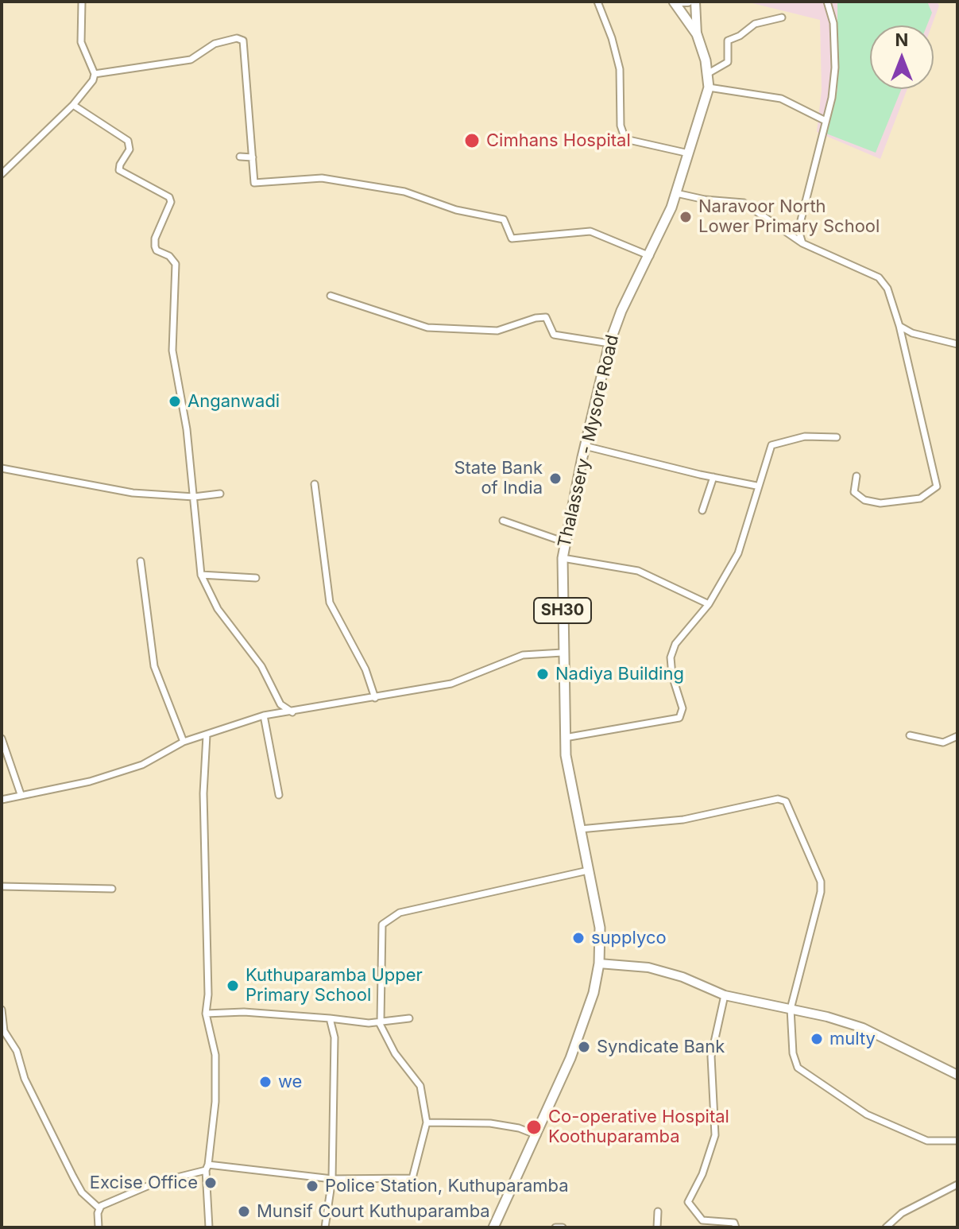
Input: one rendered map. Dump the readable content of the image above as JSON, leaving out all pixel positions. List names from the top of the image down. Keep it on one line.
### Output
{"streets":{"main road":["Thalassery - Mysore Road","SH30"]},"places":["Cimhans Hospital","Naravoor North Lower Primary School","Anganwadi","State Bank of India","Nadiya Building","supplyco","Kuthuparamba Upper Primary School","multy","Syndicate Bank","we","Co-operative Hospital Koothuparamba","Excise Office","Police Station, Kuthuparamba","Munsif Court Kuthuparamba"],"north":"top"}
